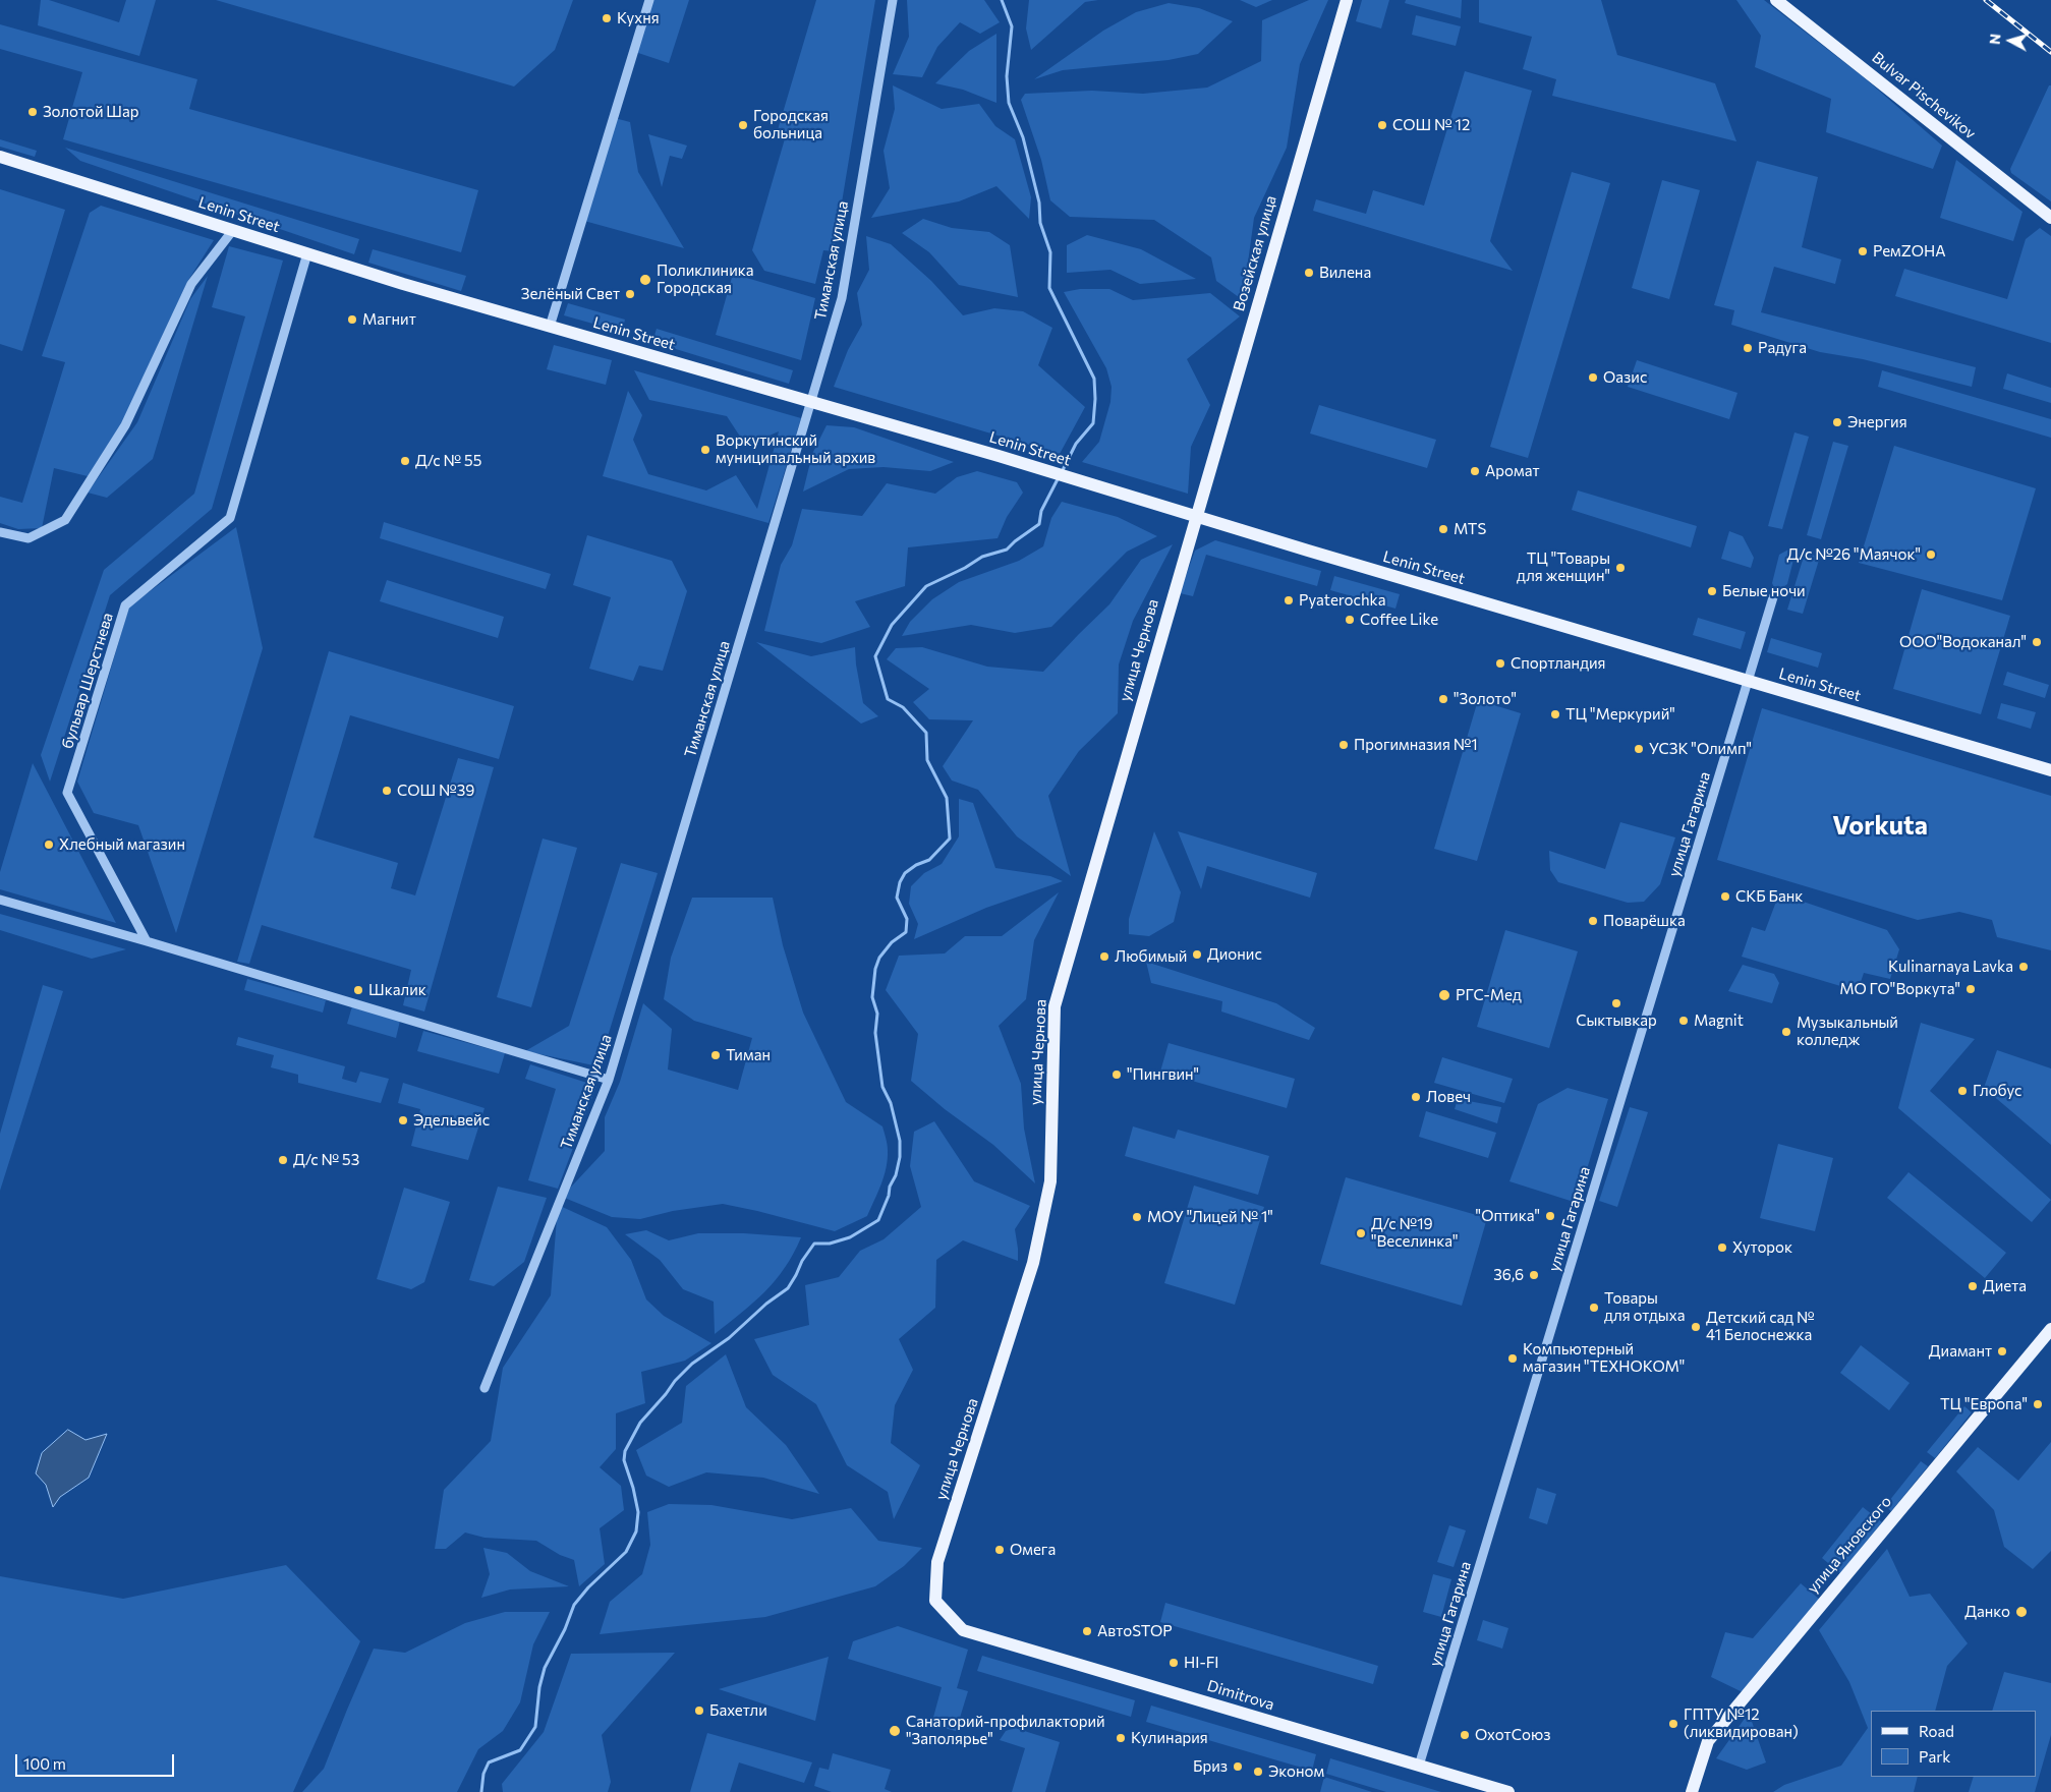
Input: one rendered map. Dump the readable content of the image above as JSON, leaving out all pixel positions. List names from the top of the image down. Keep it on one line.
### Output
{"streets":{"main road":["Bulvar Pischevikov","Lenin Street","Возейская улица","улица Чернова","улица Яновского","Dimitrova"],"street":["Тиманская улица","бульвар Шерстнева","улица Гагарина"]},"crossings":[["Lenin Street","Возейская улица"],["Lenin Street","Тиманская улица"],["Lenin Street","улица Чернова"],["Lenin Street","бульвар Шерстнева"],["Lenin Street","улица Гагарина"],["Возейская улица","улица Чернова"],["улица Чернова","Dimitrova"],["улица Гагарина","Dimitrova"]],"districts":["Vorkuta"],"places":["Кухня","Золотой Шар","Городская больница","СОШ № 12","РемZОНА","Вилена","Поликлиника Городская","Зелёный Свет","Магнит","Радуга","Оазис","Энергия","Воркутинский муниципальный архив","Д/с № 55","Аромат","MTS","Д/с №26 \"Маячок\"","ТЦ \"Товары для женщин\"","Белые ночи","Pyaterochka","Coffee Like","ООО\"Водоканал\"","Спортландия","\"Золото\"","ТЦ \"Меркурий\"","Прогимназия №1","УСЗК \"Олимп\"","СОШ №39","Хлебный магазин","СКБ Банк","Поварёшка","Дионис","Любимый","Kulinarnaya Lavka","МО ГО\"Воркута\"","Шкалик","РГС-Мед","Сыктывкар","Magnit","Музыкальный колледж","Тиман","\"Пингвин\"","Глобус","Ловеч","Эдельвейс","Д/с № 53","\"Оптика\"","МОУ \"Лицей № 1\"","Д/с №19 \"Веселинка\"","Хуторок","36,6","Диета","Товары для отдыха","Детский сад № 41 Белоснежка","Диамант","Компьютерный магазин \"ТЕХНОКОМ\"","ТЦ \"Европа\"","Омега","Данко","АвтоSTOP","HI-FI","Бахетли","ГПТУ №12 (ликвидирован)","Санаторий-профилакторий \"Заполярье\"","ОхотСоюз","Кулинария","Бриз","Эконом"],"legend":["Road","Park"],"scale_bar":"100 m","north":"left"}
